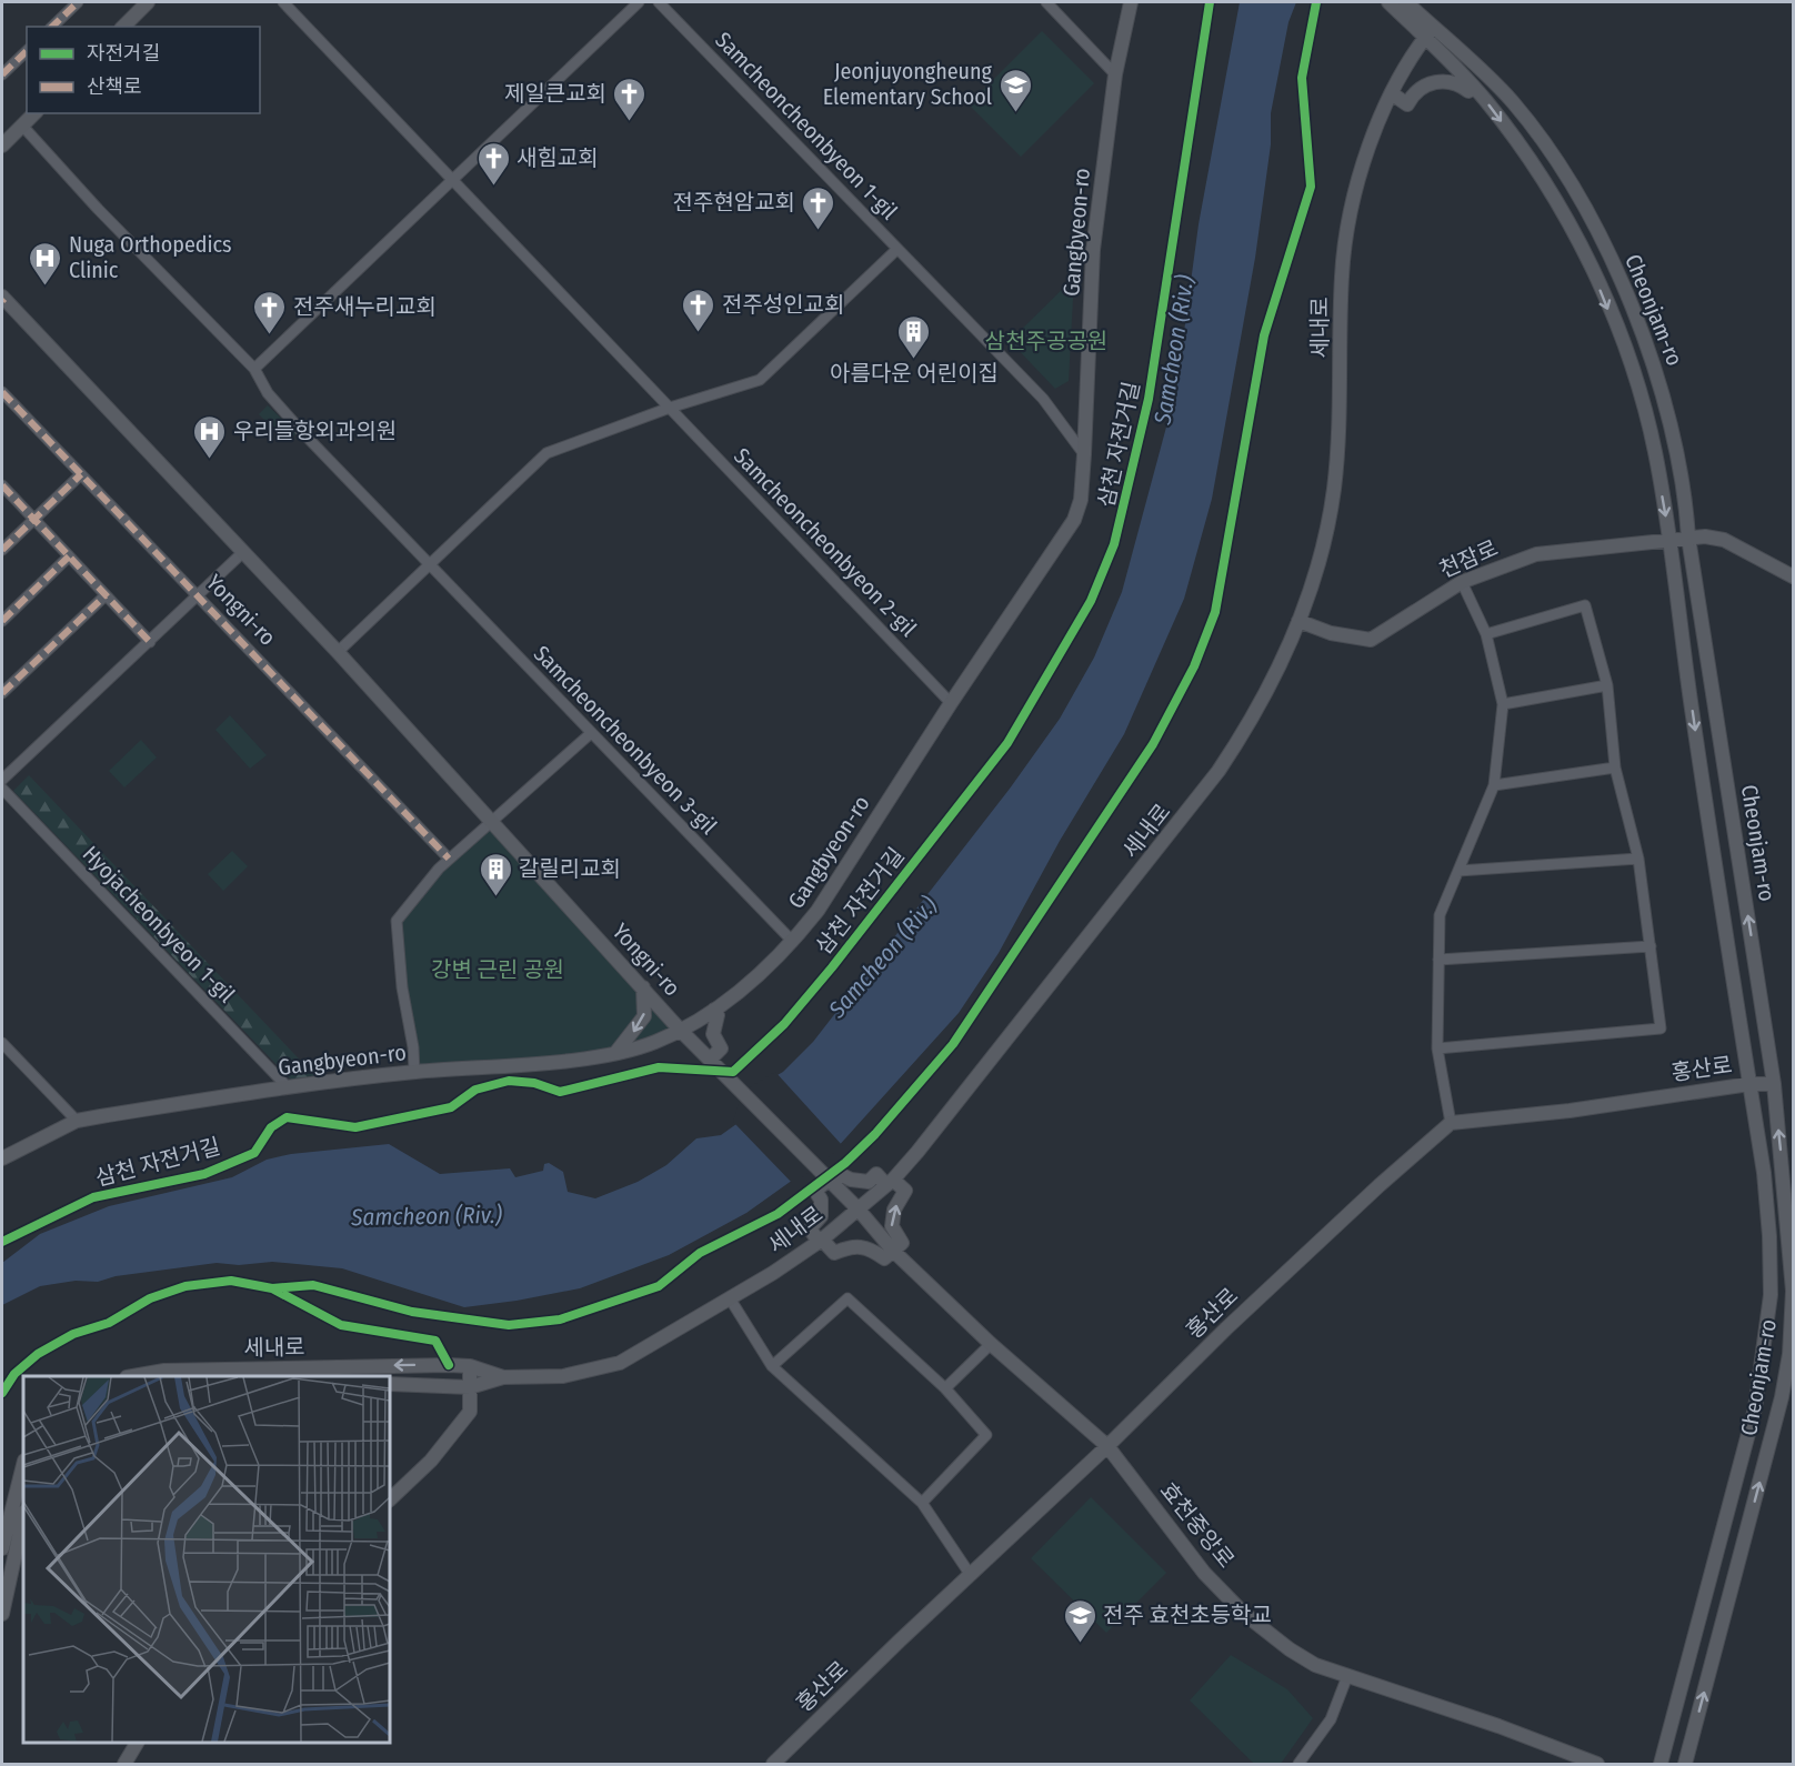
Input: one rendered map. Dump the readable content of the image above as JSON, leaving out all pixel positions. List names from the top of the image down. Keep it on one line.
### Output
{"streets":{"street":["Samcheoncheonbyeon 1-gil","Gangbyeon-ro","Cheonjam-ro","세내로","Samcheoncheonbyeon 2-gil","천잠로","Yongni-ro","Samcheoncheonbyeon 3-gil","Hyojacheonbyeon 1-gil","홍산로","효천중앙로"],"cycle path":["삼천 자전거길"]},"crossings":[["Samcheoncheonbyeon 1-gil","Gangbyeon-ro"],["Samcheoncheonbyeon 1-gil","Samcheoncheonbyeon 2-gil"],["Gangbyeon-ro","Samcheoncheonbyeon 2-gil"],["Gangbyeon-ro","Yongni-ro"],["Gangbyeon-ro","Samcheoncheonbyeon 3-gil"],["Gangbyeon-ro","Hyojacheonbyeon 1-gil"],["Cheonjam-ro","세내로"],["Cheonjam-ro","천잠로"],["Cheonjam-ro","홍산로"],["세내로","천잠로"],["세내로","효천중앙로"],["Yongni-ro","효천중앙로"],["홍산로","효천중앙로"]],"water":["Samcheon (Riv.)"],"parks":["삼천주공공원","강변 근린 공원"],"places":{"school or university":["Jeonjuyongheung Elementary School","전주 효천초등학교"],"church":["제일큰교회","새힘교회","전주현암교회","전주성인교회","전주새누리교회"],"hospital":["Nuga Orthopedics Clinic","우리들항외과의원"],"building":["아름다운 어린이집","갈릴리교회"]},"legend":["자전거길","산책로"]}
